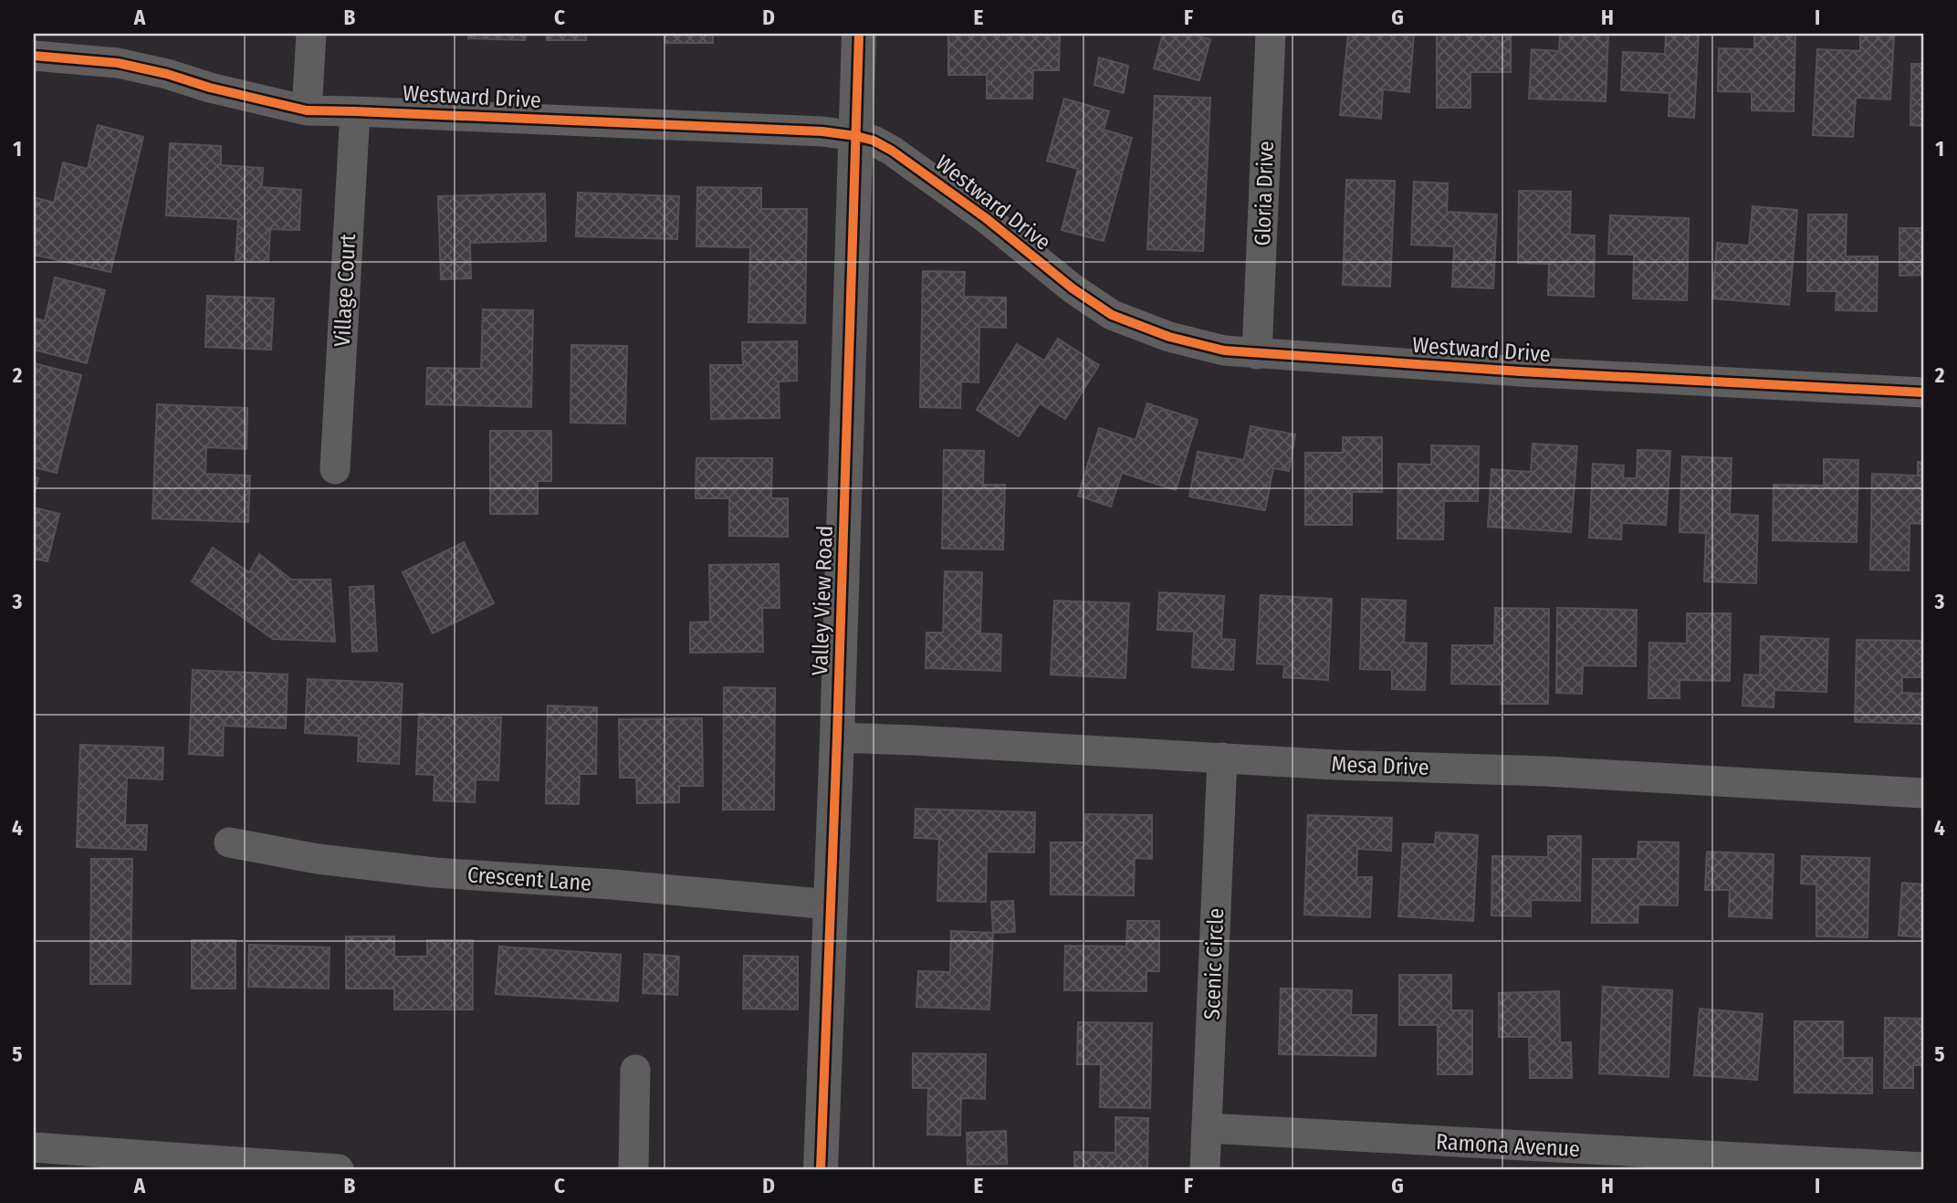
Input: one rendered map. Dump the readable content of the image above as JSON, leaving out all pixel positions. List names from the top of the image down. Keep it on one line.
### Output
{"streets":{"street":["Westward Drive","Gloria Drive","Village Court","Valley View Road","Mesa Drive","Crescent Lane","Scenic Circle","Ramona Avenue"]},"crossings":[["Westward Drive","Gloria Drive"],["Westward Drive","Village Court"],["Westward Drive","Valley View Road"],["Valley View Road","Mesa Drive"],["Valley View Road","Crescent Lane"],["Mesa Drive","Scenic Circle"],["Scenic Circle","Ramona Avenue"]],"grid":{"columns":["A","B","C","D","E","F","G","H","I"],"rows":["1","2","3","4","5"]}}
